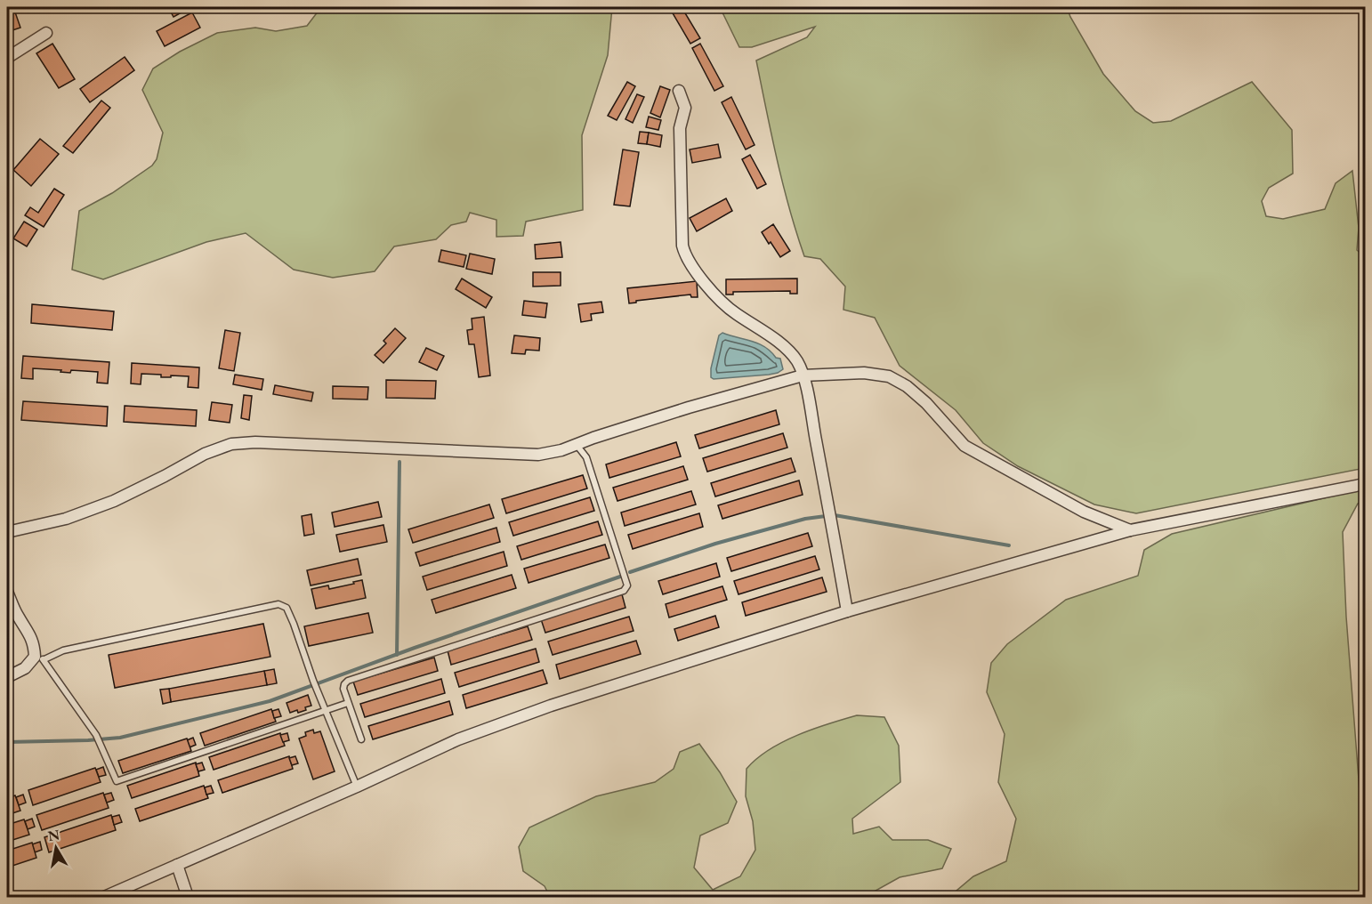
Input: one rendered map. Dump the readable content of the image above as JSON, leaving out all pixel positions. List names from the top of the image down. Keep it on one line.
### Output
{"north":"top"}
